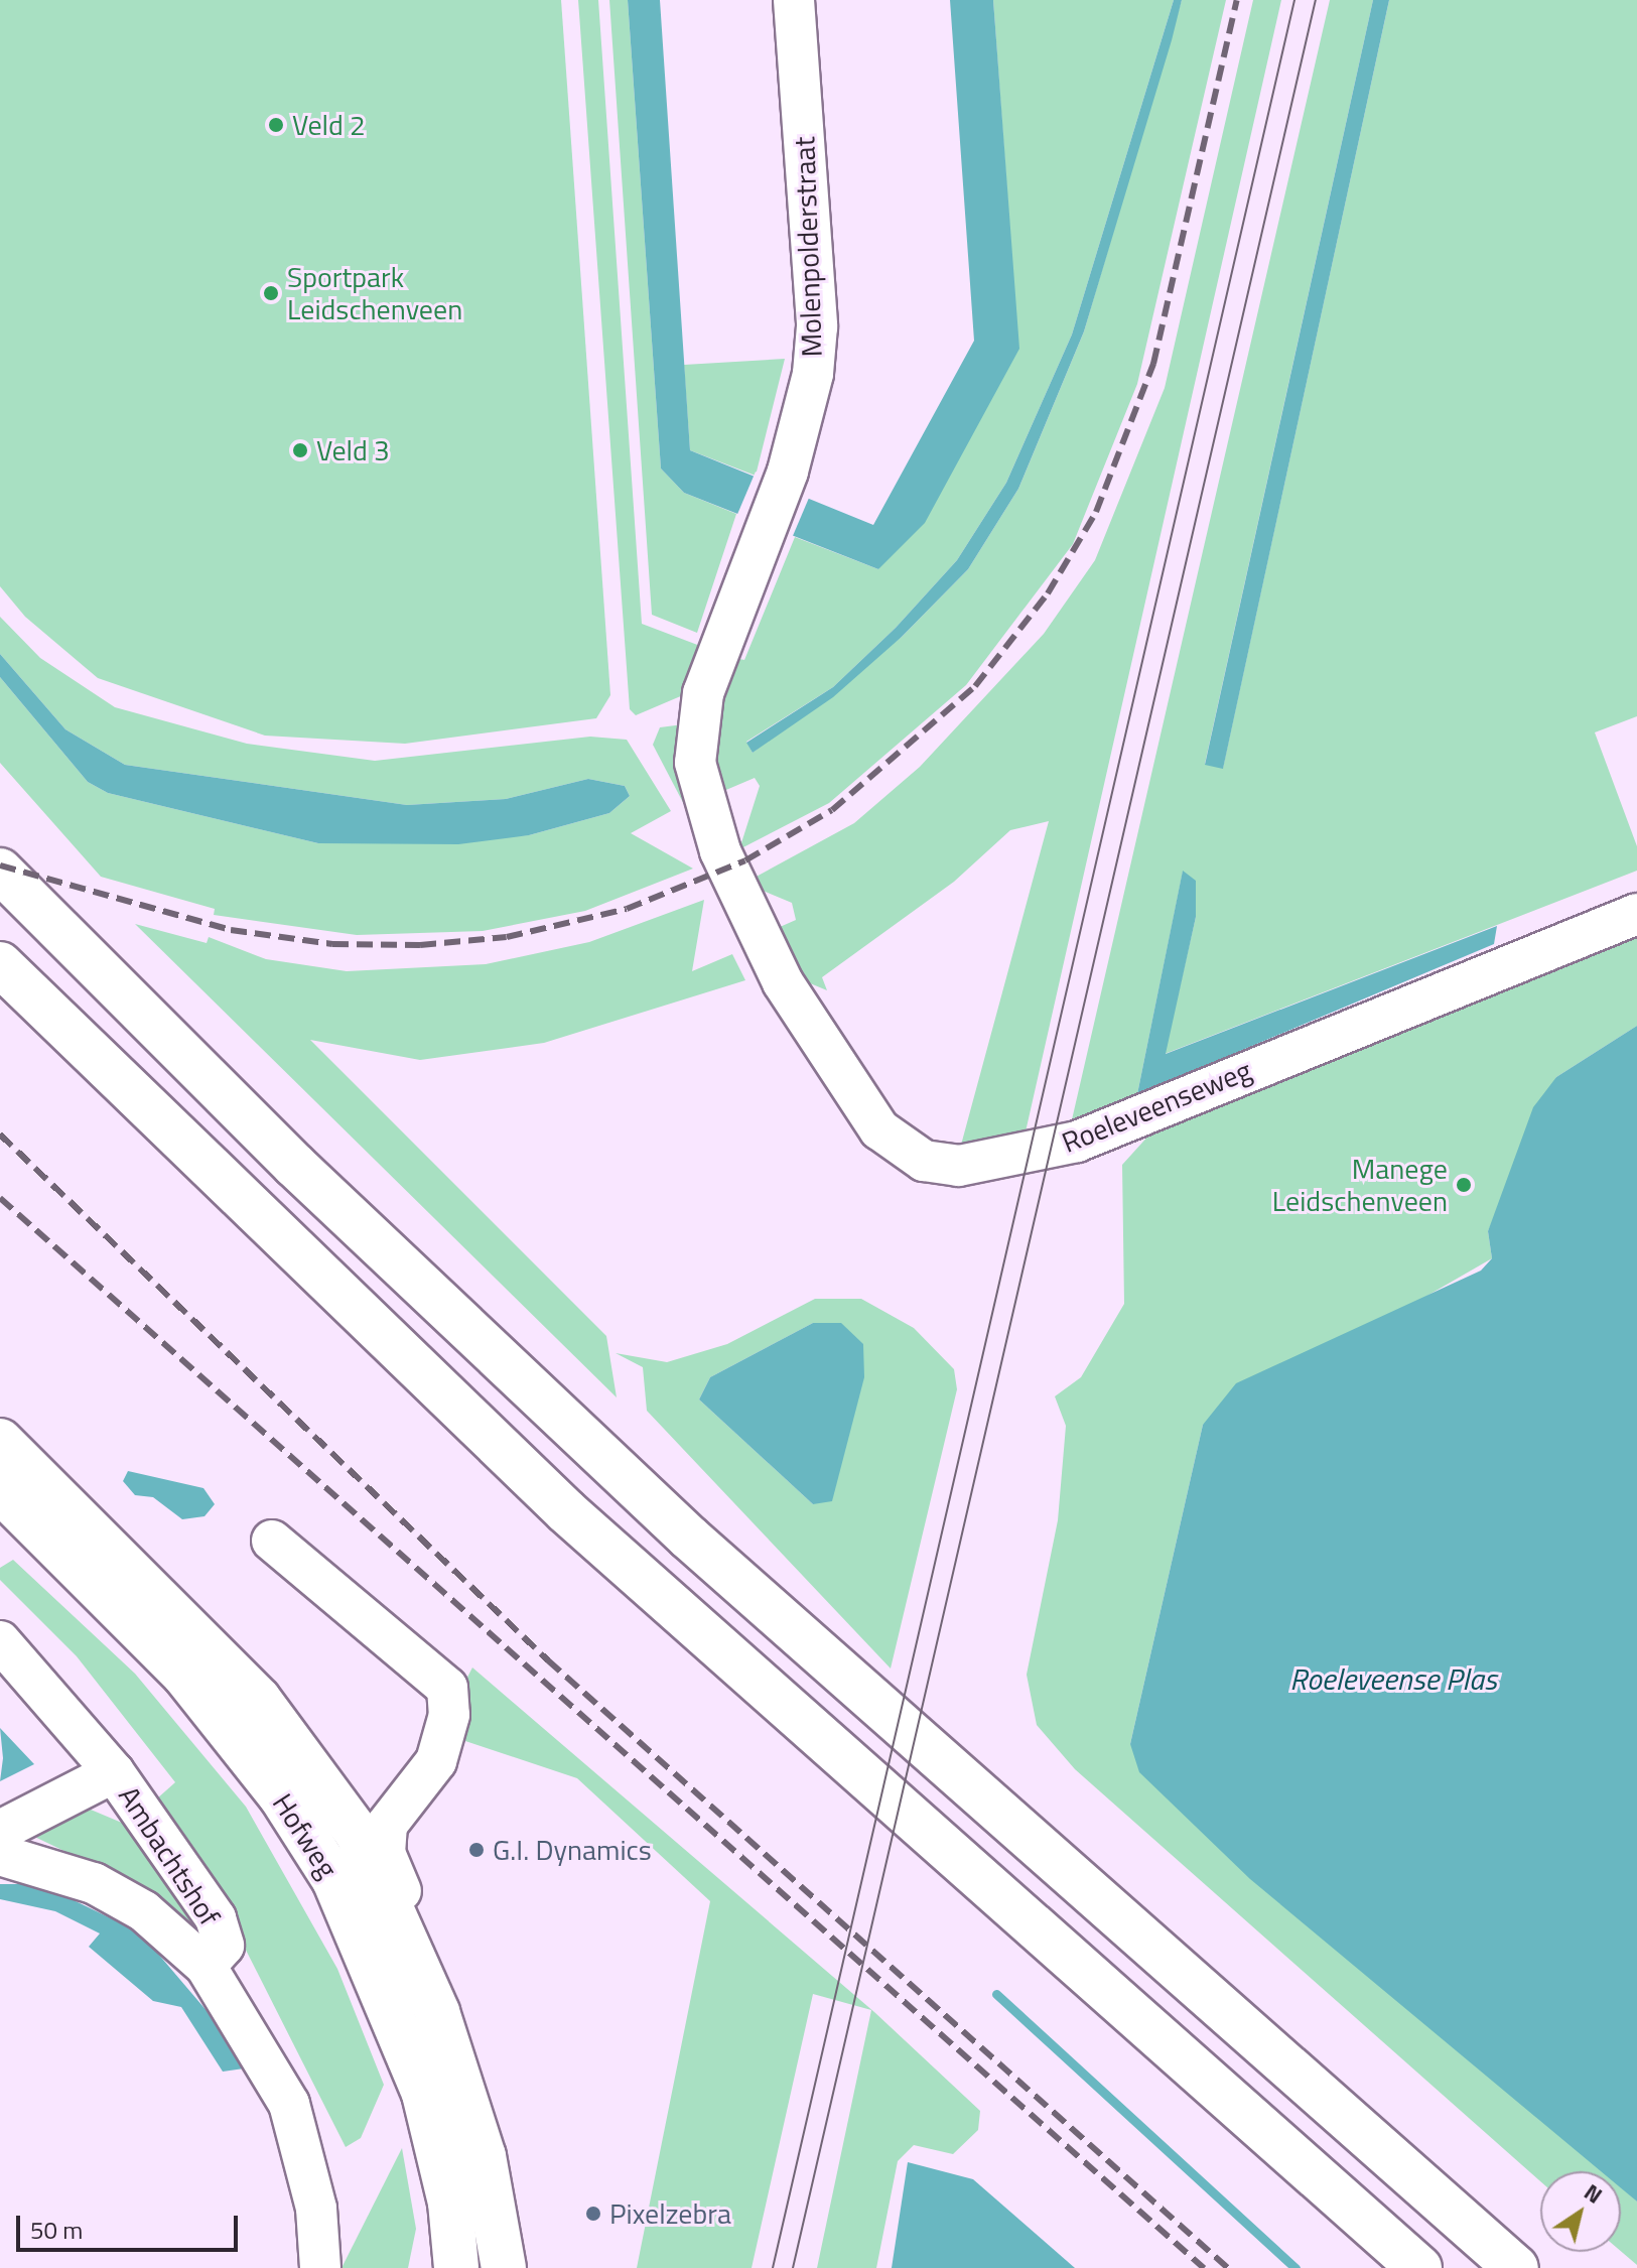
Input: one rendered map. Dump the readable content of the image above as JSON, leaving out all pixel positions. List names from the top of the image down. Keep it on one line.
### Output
{"streets":{"main road":["Hofweg"],"street":["Molenpolderstraat","Roeleveenseweg","Ambachtshof"]},"crossings":[["Molenpolderstraat","Roeleveenseweg"]],"water":["Roeleveense Plas"],"places":["Veld 2","Sportpark Leidschenveen","Veld 3","Manege Leidschenveen","G.I. Dynamics","Pixelzebra"],"scale_bar":"50 m","north":"top right"}
